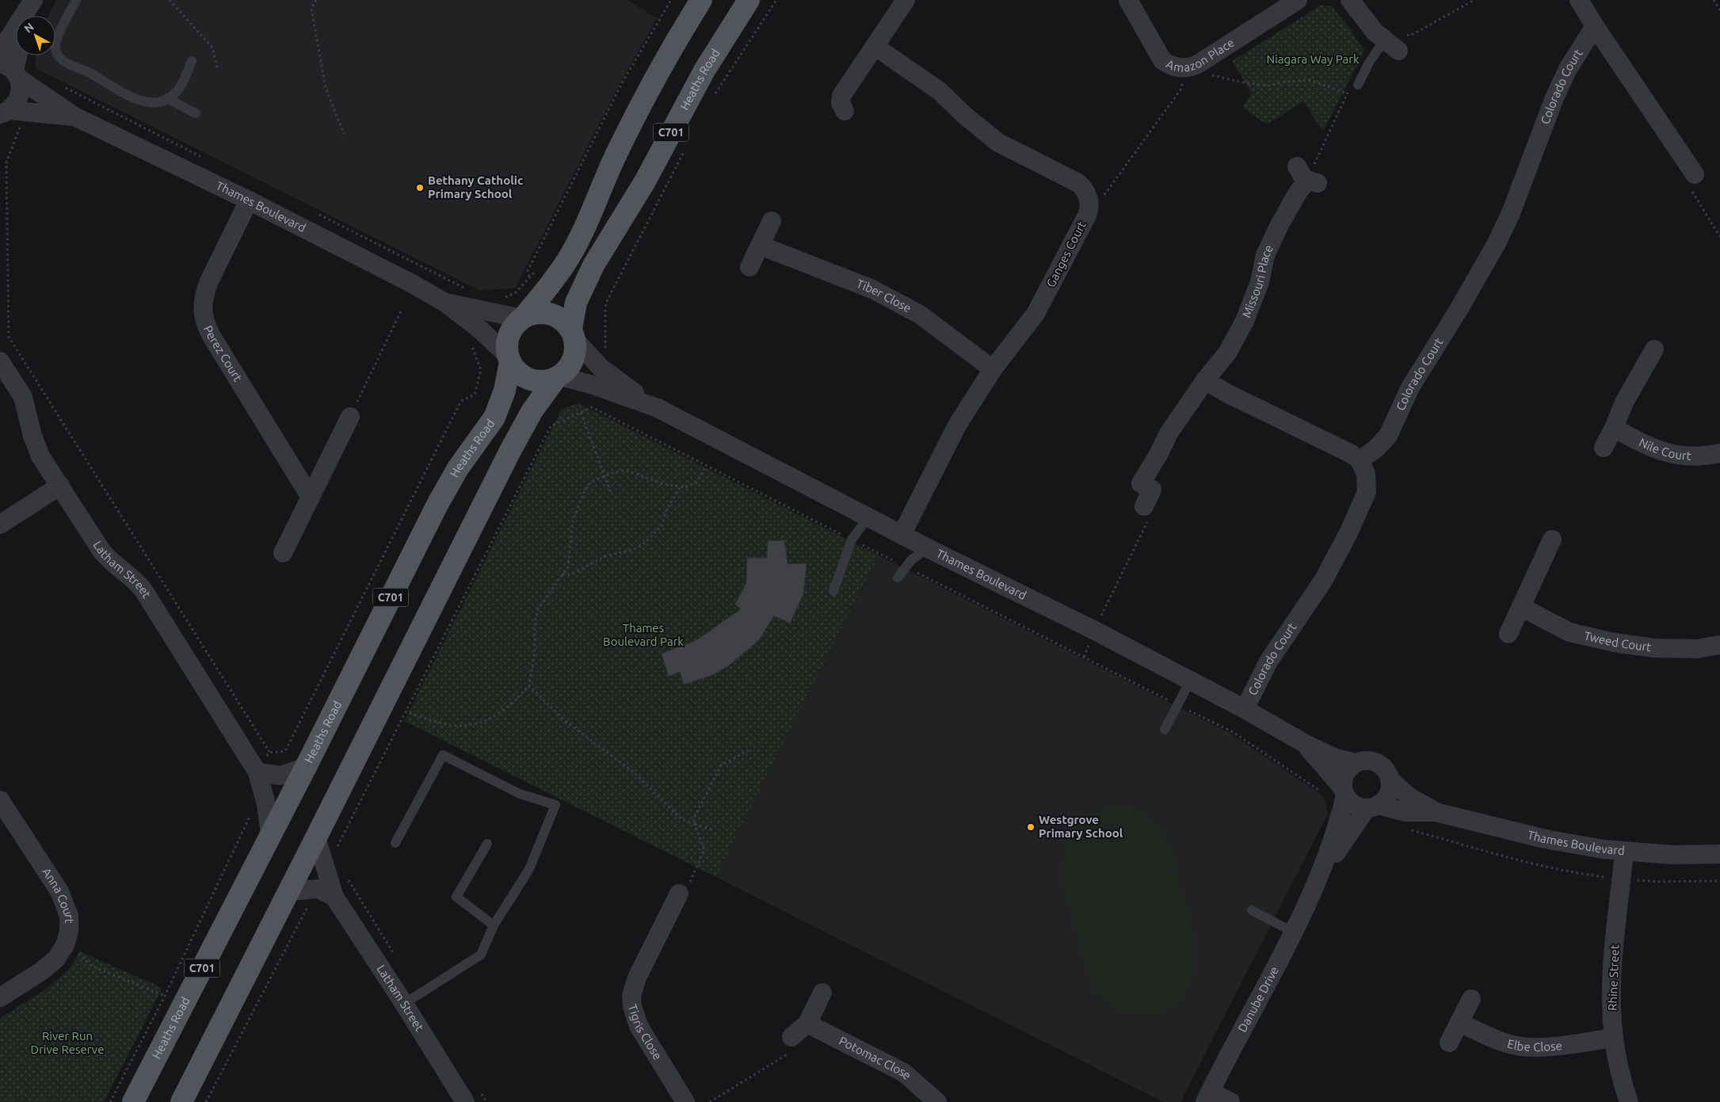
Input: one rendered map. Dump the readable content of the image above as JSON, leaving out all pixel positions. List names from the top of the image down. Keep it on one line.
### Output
{"streets":{"main road":["Heaths Road","C701"],"street":["Amazon Place","Colorado Court","Thames Boulevard","Ganges Court","Missouri Place","Tiber Close","Perez Court","Nile Court","Latham Street","Tweed Court","Anna Court","Rhine Street","Danube Drive","Tigris Close","Elbe Close","Potomac Close"]},"crossings":[["Heaths Road","C701"],["Heaths Road","Thames Boulevard"],["Heaths Road","Latham Street"],["Colorado Court","Thames Boulevard"],["C701","Thames Boulevard"],["C701","Latham Street"],["Thames Boulevard","Ganges Court"],["Thames Boulevard","Perez Court"],["Thames Boulevard","Rhine Street"],["Thames Boulevard","Danube Drive"],["Ganges Court","Tiber Close"],["Rhine Street","Elbe Close"]],"parks":["Niagara Way Park","Thames Boulevard Park","River Run Drive Reserve"],"places":["Bethany Catholic Primary School","Westgrove Primary School"],"north":"top left"}
